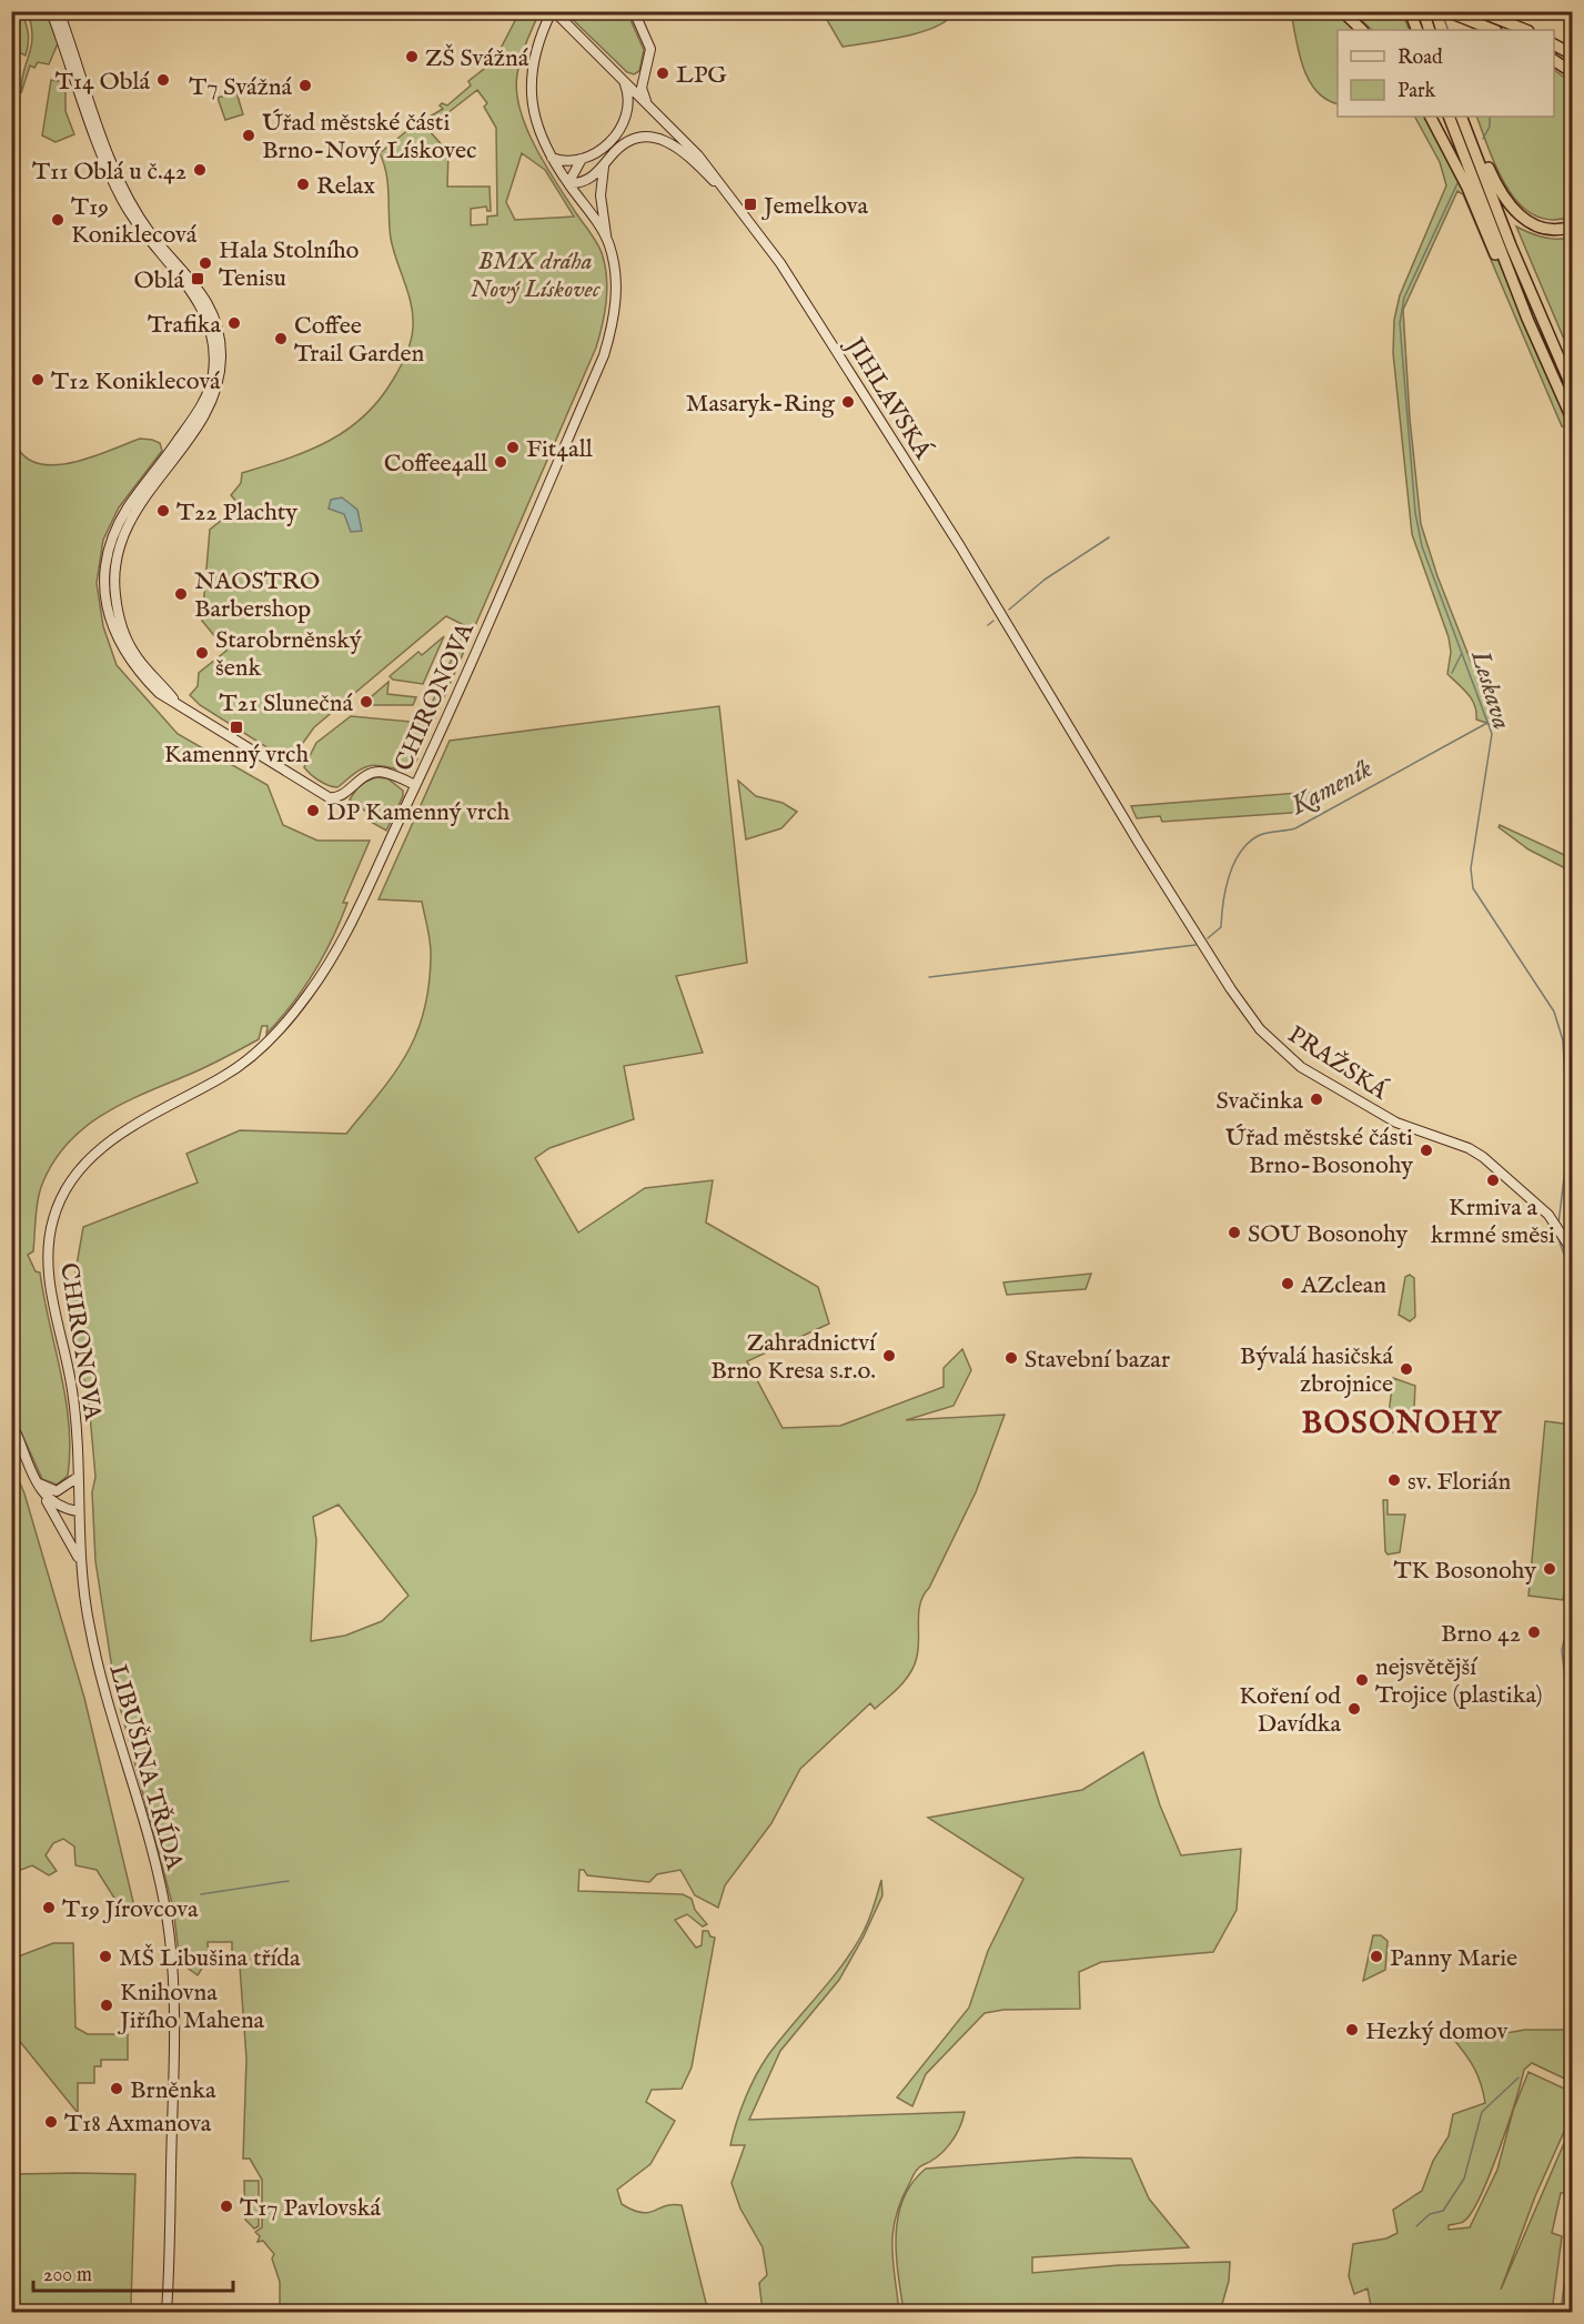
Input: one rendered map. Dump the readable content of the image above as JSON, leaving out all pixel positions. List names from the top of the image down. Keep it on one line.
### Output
{"streets":{"street":["JIHLAVSKÁ","CHIRONOVA","PRAŽSKÁ","LIBUŠINA TŘÍDA"]},"crossings":[["JIHLAVSKÁ","PRAŽSKÁ"],["CHIRONOVA","LIBUŠINA TŘÍDA"]],"districts":["BOSONOHY"],"water":["Leskava","Kameník"],"parks":["BMX dráha Nový Lískovec"],"places":{"other":["ZŠ Svážná","LPG","T14 Oblá","T7 Svážná","Úřad městské části Brno-Nový Lískovec","T11 Oblá u č.42","Relax","T19 Koniklecová","Hala Stolního Tenisu","Trafika","Coffee Trail Garden","T12 Koniklecová","Masaryk-Ring","Fit4all","Coffee4all","T22 Plachty","NAOSTRO Barbershop","Starobrněnský šenk","T21 Slunečná","DP Kamenný vrch","Svačinka","Úřad městské části Brno-Bosonohy","Krmiva a krmné směsi","SOU Bosonohy","AZclean","Zahradnictví Brno Kresa s.r.o.","Stavební bazar","Bývalá hasičská zbrojnice","sv. Florián","TK Bosonohy","Brno 42","nejsvětější Trojice (plastika)","Koření od Davídka","T19 Jírovcova","MŠ Libušina třída","Panny Marie","Knihovna Jiřího Mahena","Hezký domov","Brněnka","T18 Axmanova","T17 Pavlovská"],"transit":["Jemelkova","Oblá","Kamenný vrch"]},"legend":["Road","Park"],"scale_bar":"200 m"}
